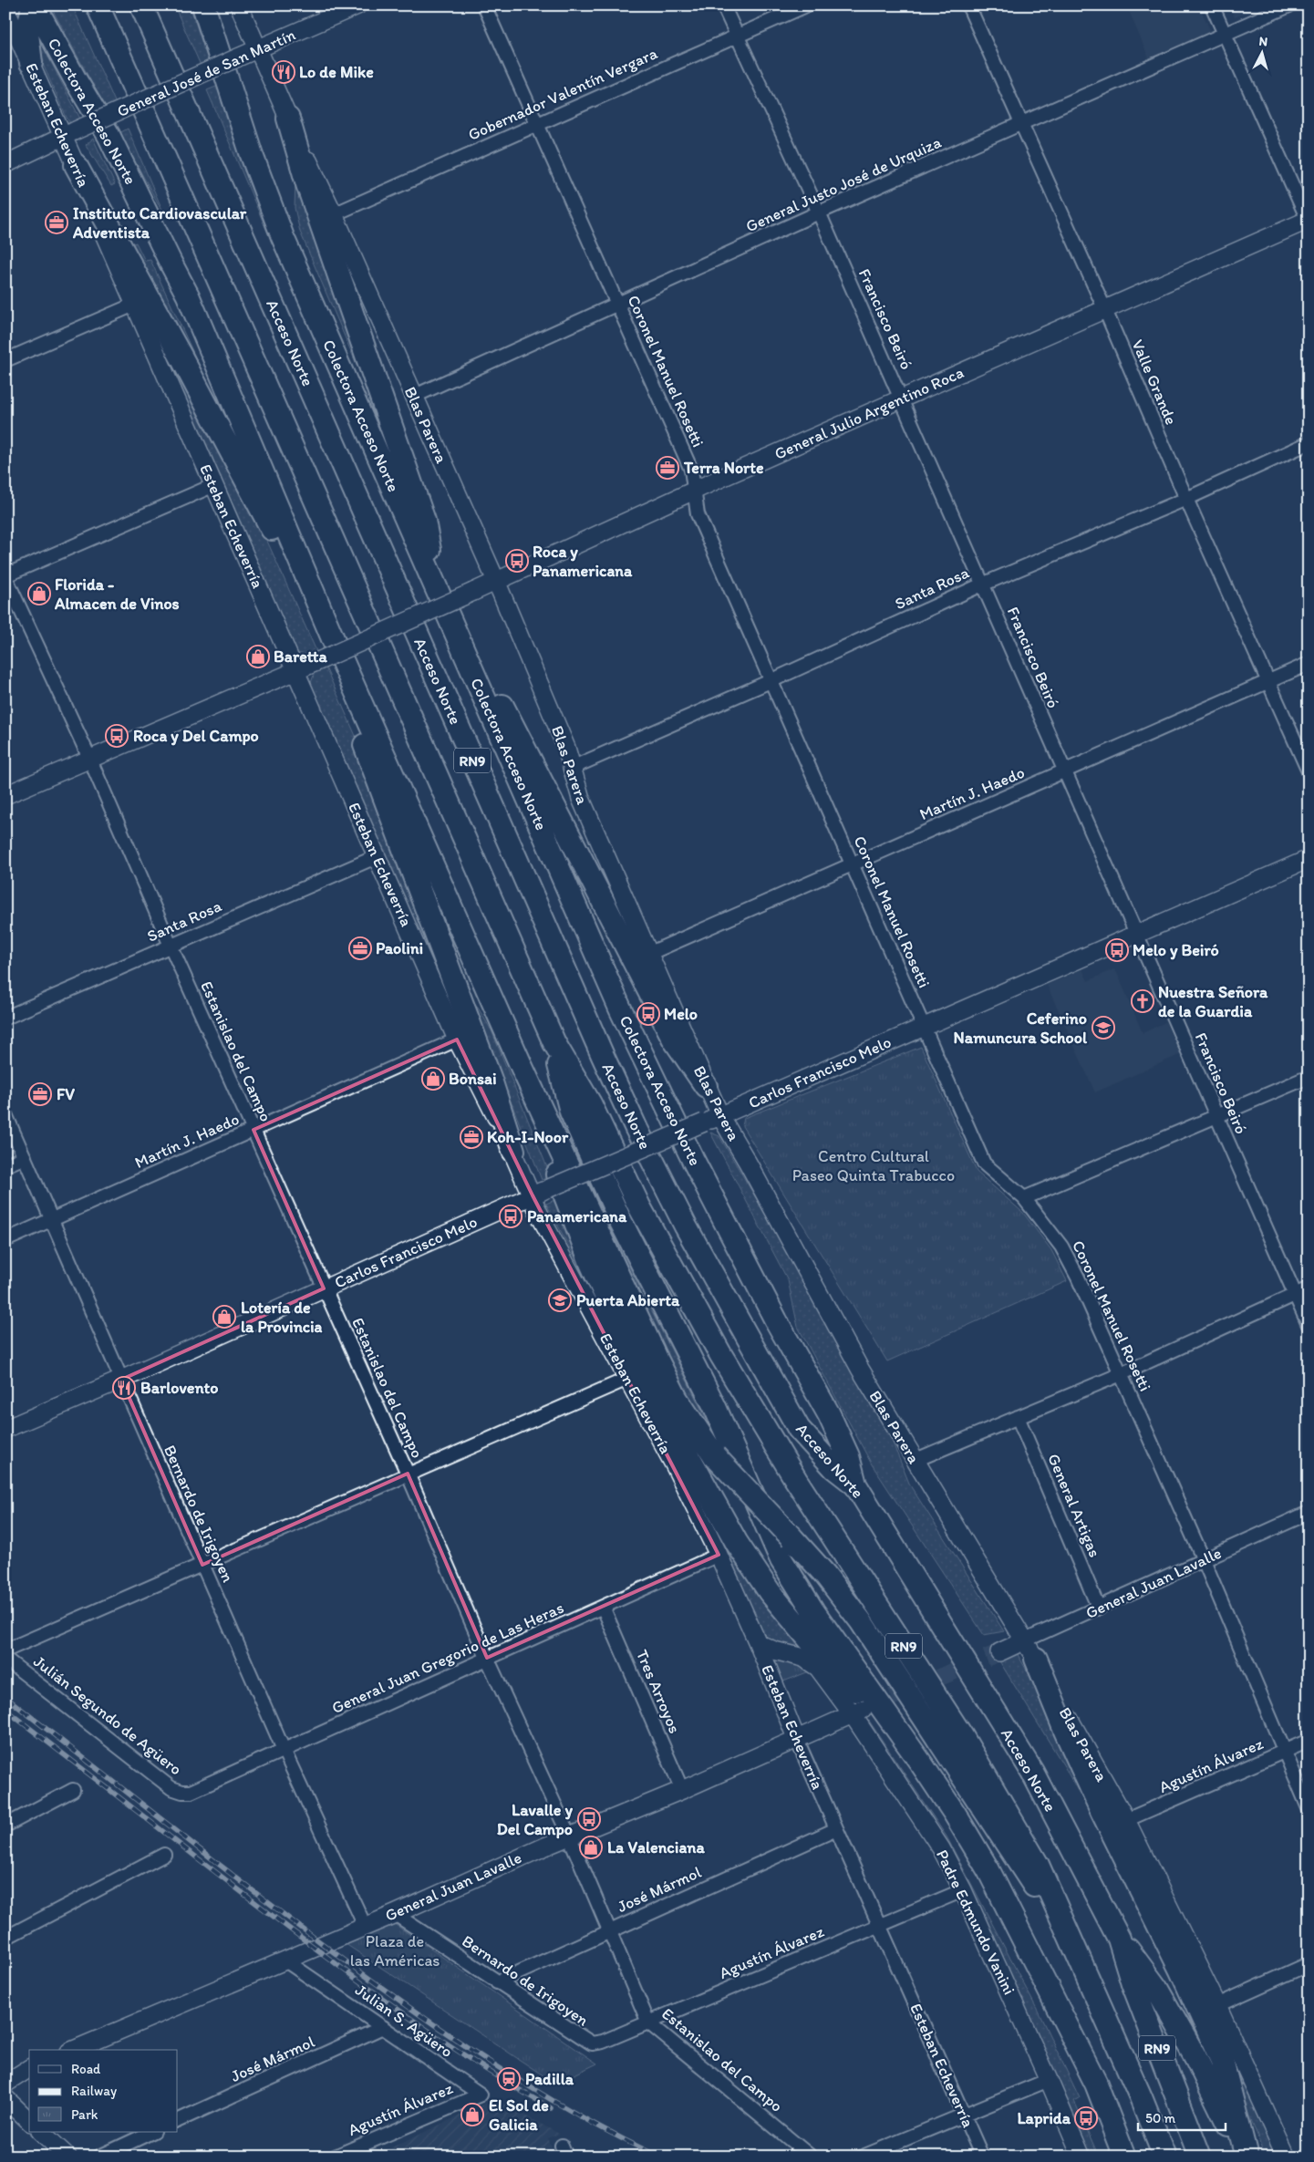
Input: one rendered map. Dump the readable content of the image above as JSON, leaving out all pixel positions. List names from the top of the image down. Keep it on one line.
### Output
{"streets":{"highway":["Colectora Acceso Norte","Acceso Norte","RN9"],"street":["General José de San Martín","Gobernador Valentín Vergara","Esteban Echeverría","General Justo José de Urquiza","Francisco Beiró","Coronel Manuel Rosetti","Valle Grande","General Julio Argentino Roca","Blas Parera","Santa Rosa","Martín J. Haedo","Estanislao del Campo","Carlos Francisco Melo","General Artigas","Bernardo de Irigoyen","General Juan Lavalle","General Juan Gregorio de Las Heras","Tres Arroyos","Julián Segundo de Agüero","Agustín Álvarez","José Mármol","Padre Edmundo Vanini","Julian S. Agüero"]},"crossings":[["General José de San Martín","Esteban Echeverría"],["General José de San Martín","Blas Parera"],["Gobernador Valentín Vergara","Francisco Beiró"],["Gobernador Valentín Vergara","Coronel Manuel Rosetti"],["Gobernador Valentín Vergara","Blas Parera"],["Colectora Acceso Norte","Acceso Norte"],["Esteban Echeverría","General Julio Argentino Roca"],["Esteban Echeverría","Santa Rosa"],["Esteban Echeverría","Martín J. Haedo"],["Esteban Echeverría","Carlos Francisco Melo"],["Esteban Echeverría","General Juan Lavalle"],["Esteban Echeverría","General Juan Gregorio de Las Heras"],["Esteban Echeverría","Agustín Álvarez"],["Esteban Echeverría","José Mármol"],["Esteban Echeverría","Padre Edmundo Vanini"],["General Justo José de Urquiza","Francisco Beiró"],["General Justo José de Urquiza","Coronel Manuel Rosetti"],["General Justo José de Urquiza","Valle Grande"],["General Justo José de Urquiza","Blas Parera"],["Francisco Beiró","General Julio Argentino Roca"],["Francisco Beiró","Santa Rosa"],["Francisco Beiró","Martín J. Haedo"],["Francisco Beiró","Carlos Francisco Melo"],["Coronel Manuel Rosetti","General Julio Argentino Roca"],["Coronel Manuel Rosetti","Santa Rosa"],["Coronel Manuel Rosetti","Martín J. Haedo"],["Coronel Manuel Rosetti","Carlos Francisco Melo"],["Coronel Manuel Rosetti","General Juan Lavalle"],["Coronel Manuel Rosetti","Agustín Álvarez"],["Valle Grande","General Julio Argentino Roca"],["Valle Grande","Santa Rosa"],["Valle Grande","Martín J. Haedo"],["General Julio Argentino Roca","Blas Parera"],["General Julio Argentino Roca","Estanislao del Campo"],["Blas Parera","Santa Rosa"],["Blas Parera","Martín J. Haedo"],["Blas Parera","Carlos Francisco Melo"],["Blas Parera","General Juan Lavalle"],["Blas Parera","Agustín Álvarez"],["Santa Rosa","Estanislao del Campo"],["Martín J. Haedo","Estanislao del Campo"],["Martín J. Haedo","Bernardo de Irigoyen"],["Estanislao del Campo","Carlos Francisco Melo"],["Estanislao del Campo","General Juan Lavalle"],["Estanislao del Campo","General Juan Gregorio de Las Heras"],["Estanislao del Campo","Agustín Álvarez"],["Estanislao del Campo","José Mármol"],["Carlos Francisco Melo","Bernardo de Irigoyen"],["General Artigas","General Juan Lavalle"],["Bernardo de Irigoyen","General Juan Lavalle"],["Bernardo de Irigoyen","General Juan Gregorio de Las Heras"],["Bernardo de Irigoyen","Agustín Álvarez"],["Bernardo de Irigoyen","José Mármol"],["General Juan Lavalle","Tres Arroyos"],["General Juan Lavalle","Padre Edmundo Vanini"],["General Juan Lavalle","Julian S. Agüero"],["General Juan Gregorio de Las Heras","Tres Arroyos"],["General Juan Gregorio de Las Heras","Julián Segundo de Agüero"],["Agustín Álvarez","Padre Edmundo Vanini"],["Agustín Álvarez","Julian S. Agüero"],["José Mármol","Julian S. Agüero"]],"parks":["Centro Cultural Paseo Quinta Trabucco","Plaza de las Américas"],"places":{"restaurant":["Lo de Mike","Barlovento"],"office":["Instituto Cardiovascular Adventista","Terra Norte","Paolini","FV","Koh-I-Noor"],"bus stop":["Roca y Panamericana","Roca y Del Campo","Melo y Beiró","Melo","Panamericana","Lavalle y Del Campo","Laprida"],"shop":["Florida - Almacen de Vinos","Baretta","Bonsai","Lotería de la Provincia","La Valenciana","El Sol de Galicia"],"church":["Nuestra Señora de la Guardia"],"school or university":["Ceferino Namuncura School","Puerta Abierta"],"station":["Padilla"]},"legend":["Road","Railway","Park"],"scale_bar":"50 m","north":"top"}
